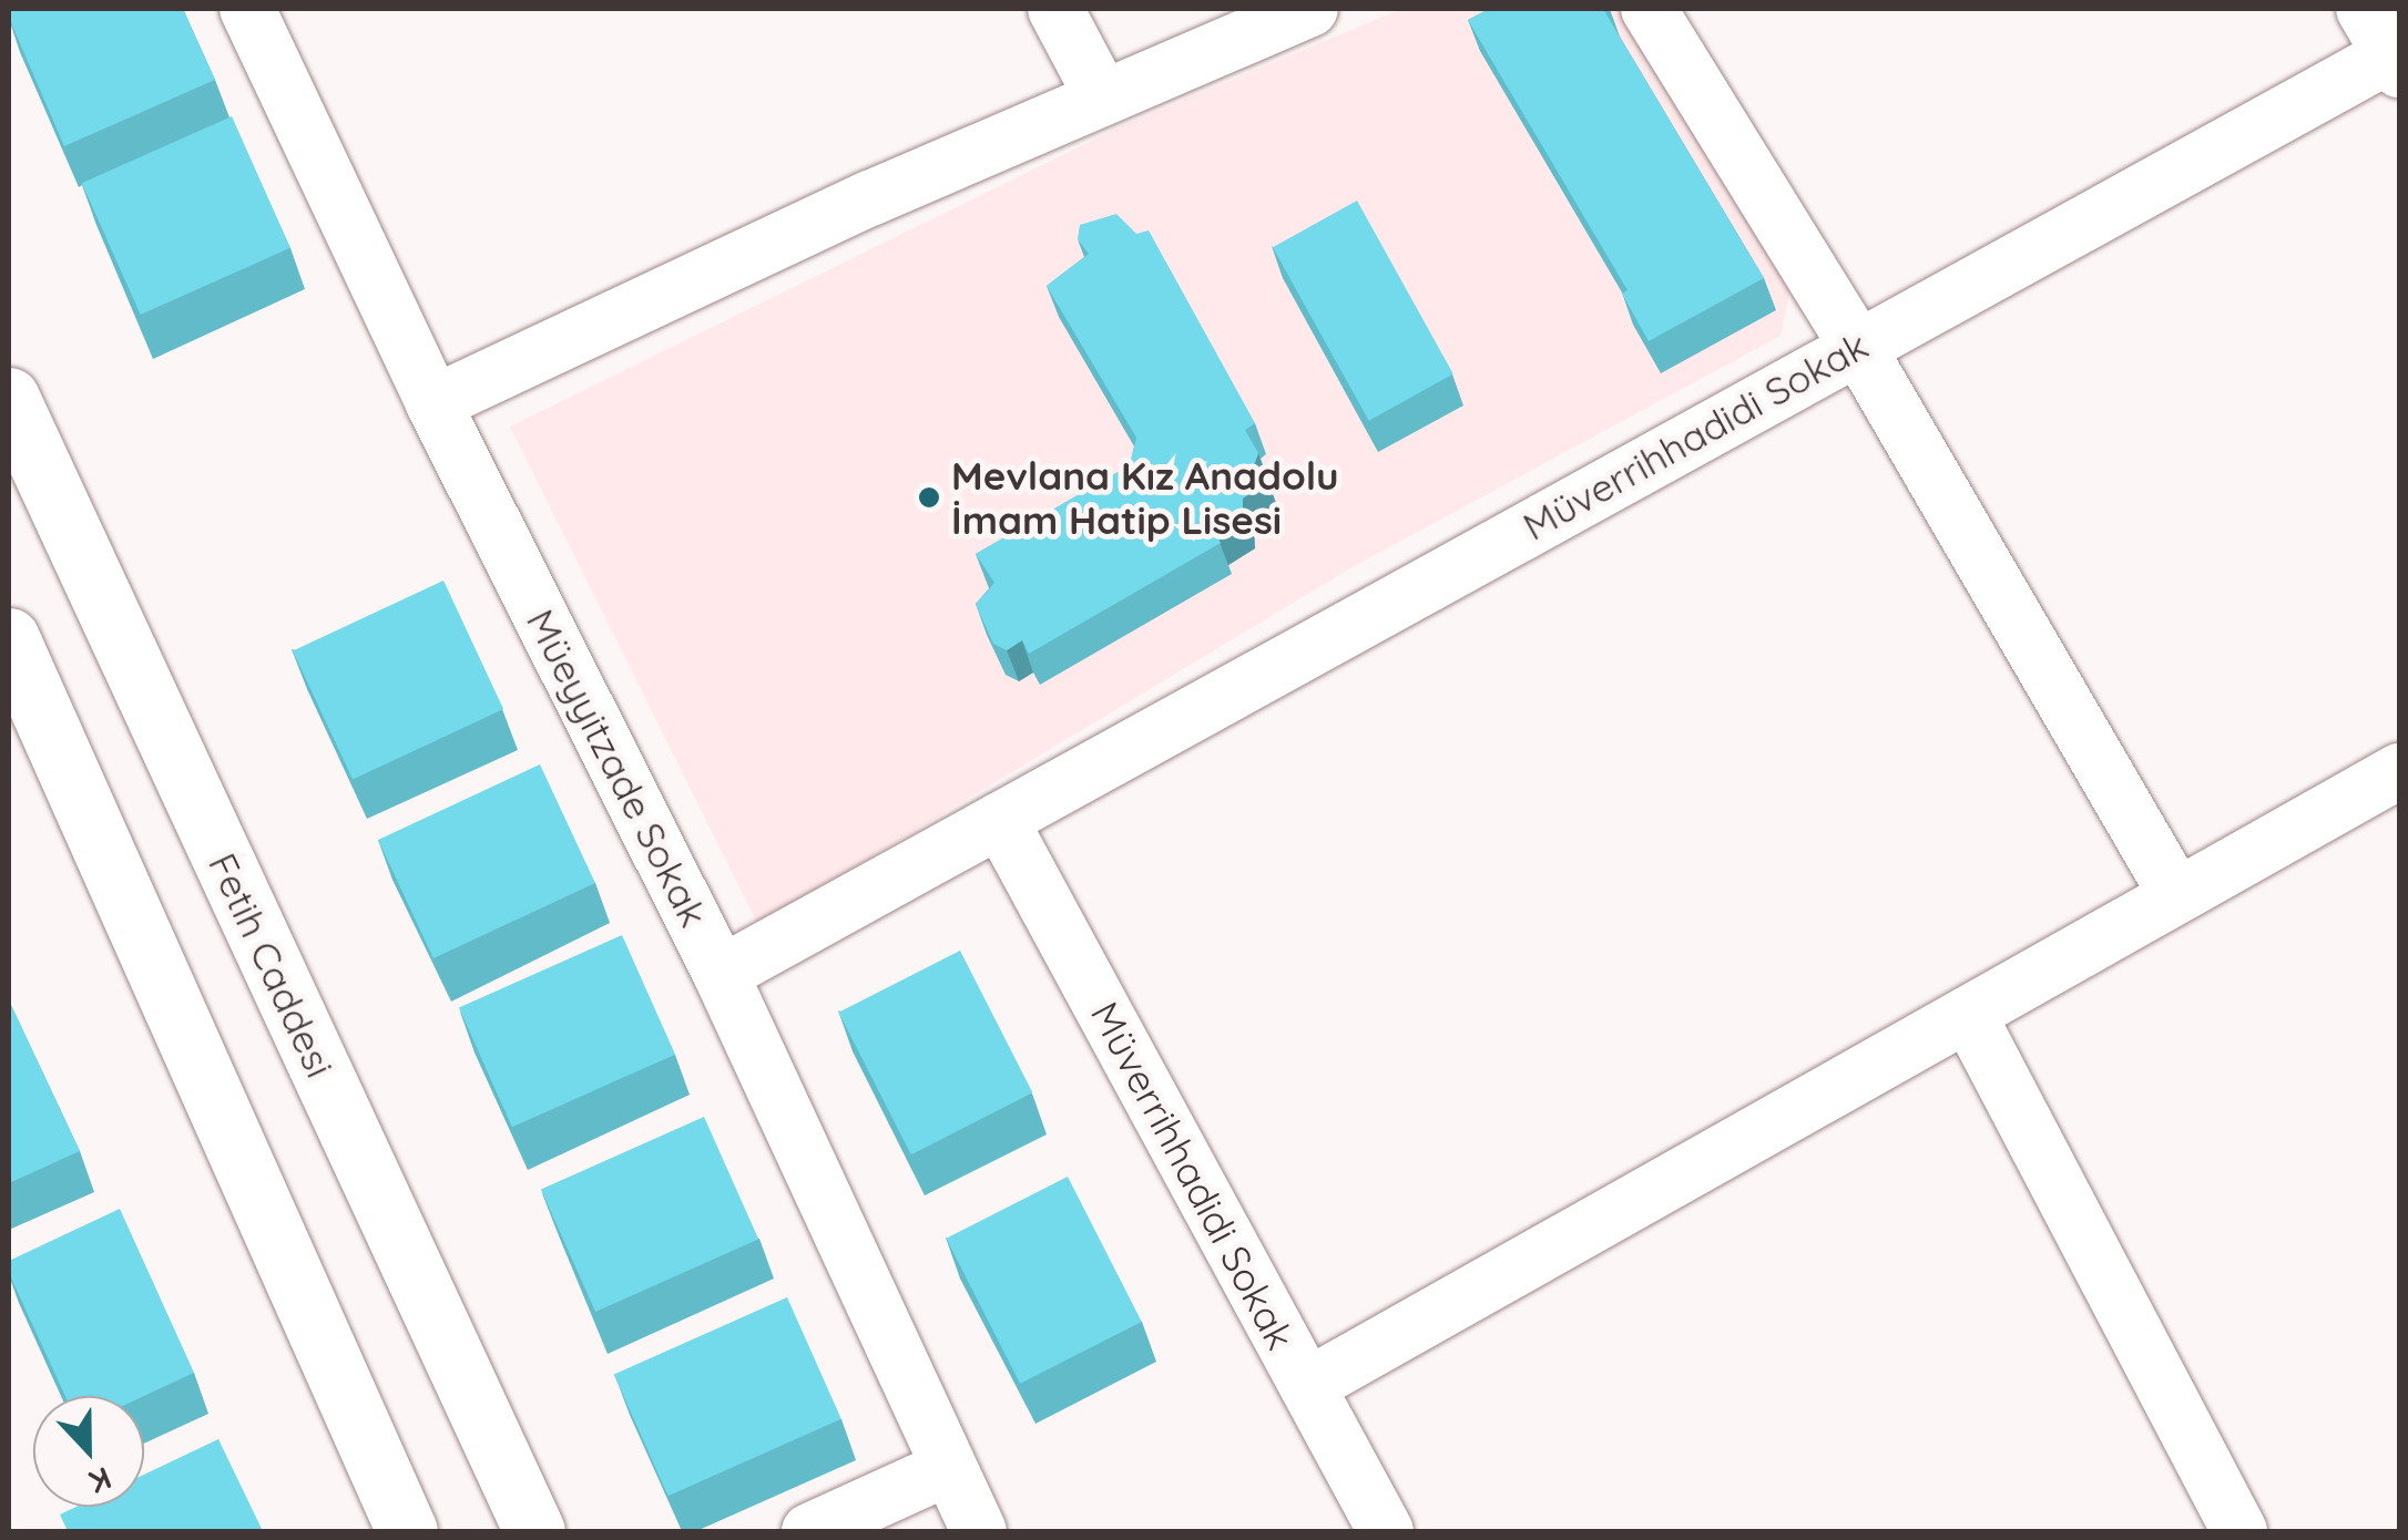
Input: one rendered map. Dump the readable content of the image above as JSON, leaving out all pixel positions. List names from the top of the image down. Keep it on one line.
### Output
{"streets":{"main road":["Fetih Caddesi"],"street":["Müverrihhadidi Sokak","Müeyyitzade Sokak"]},"crossings":[["Müverrihhadidi Sokak","Müeyyitzade Sokak"]],"places":["Mevlana Kız Anadolu İmam Hatip Lisesi"],"north":"bottom"}
